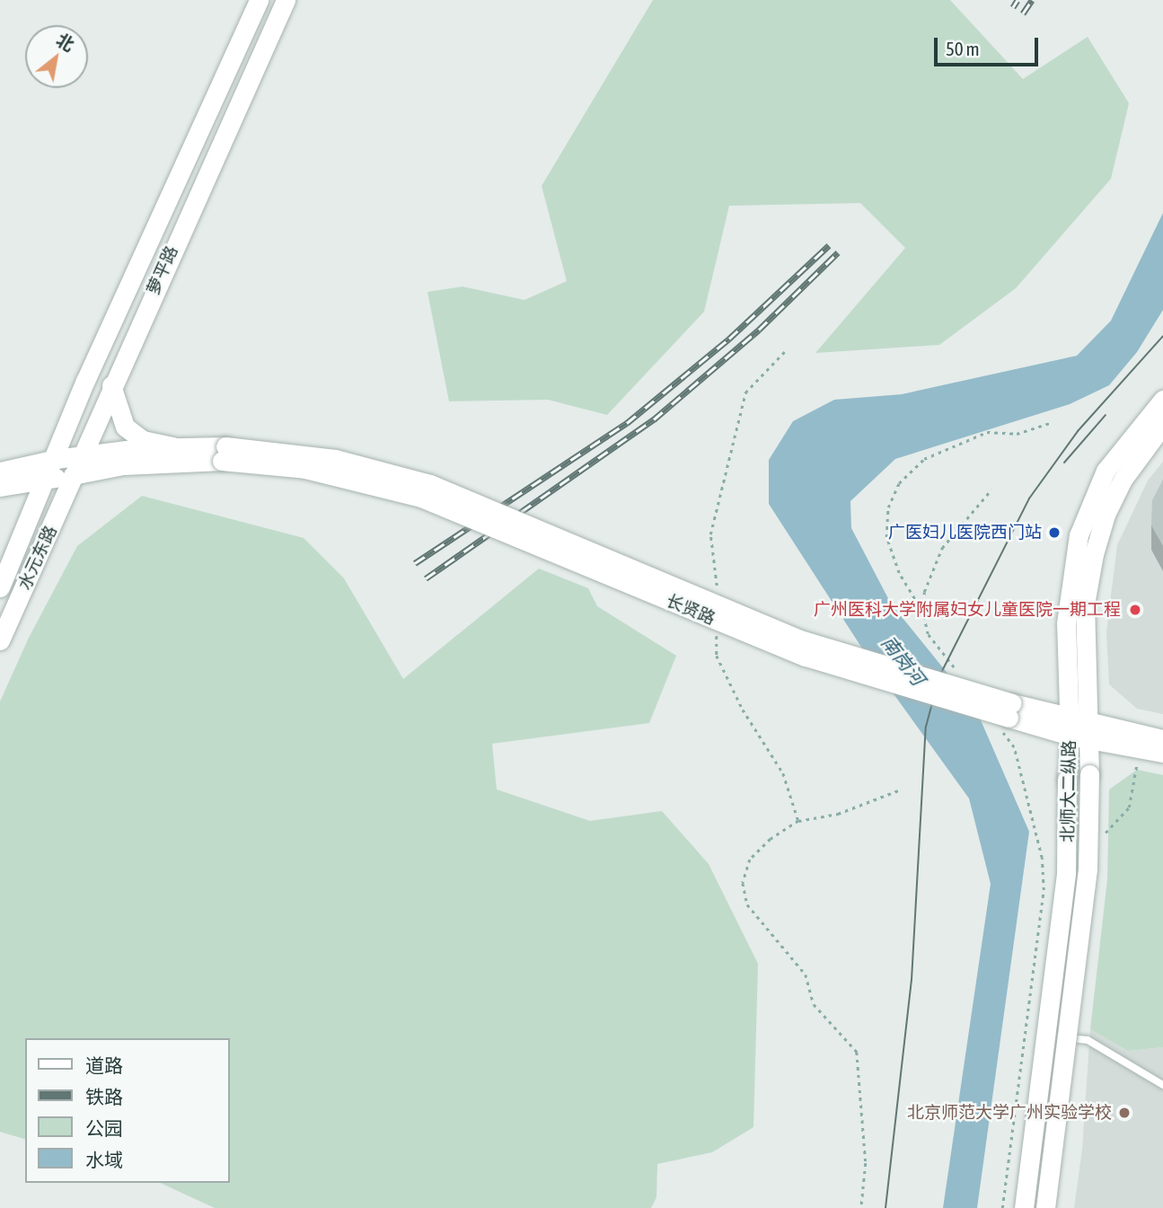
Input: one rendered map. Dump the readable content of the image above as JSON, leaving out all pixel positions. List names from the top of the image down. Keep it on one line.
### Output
{"streets":{"street":["萝平路","水元东路","长贤路","北师大二纵路"]},"crossings":[["萝平路","水元东路"],["长贤路","北师大二纵路"]],"water":["南岗河"],"places":["广医妇儿医院西门站","广州医科大学附属妇女儿童医院一期工程","北京师范大学广州实验学校"],"legend":["道路","铁路","公园","水域"],"scale_bar":"50 m","north":"top right"}
